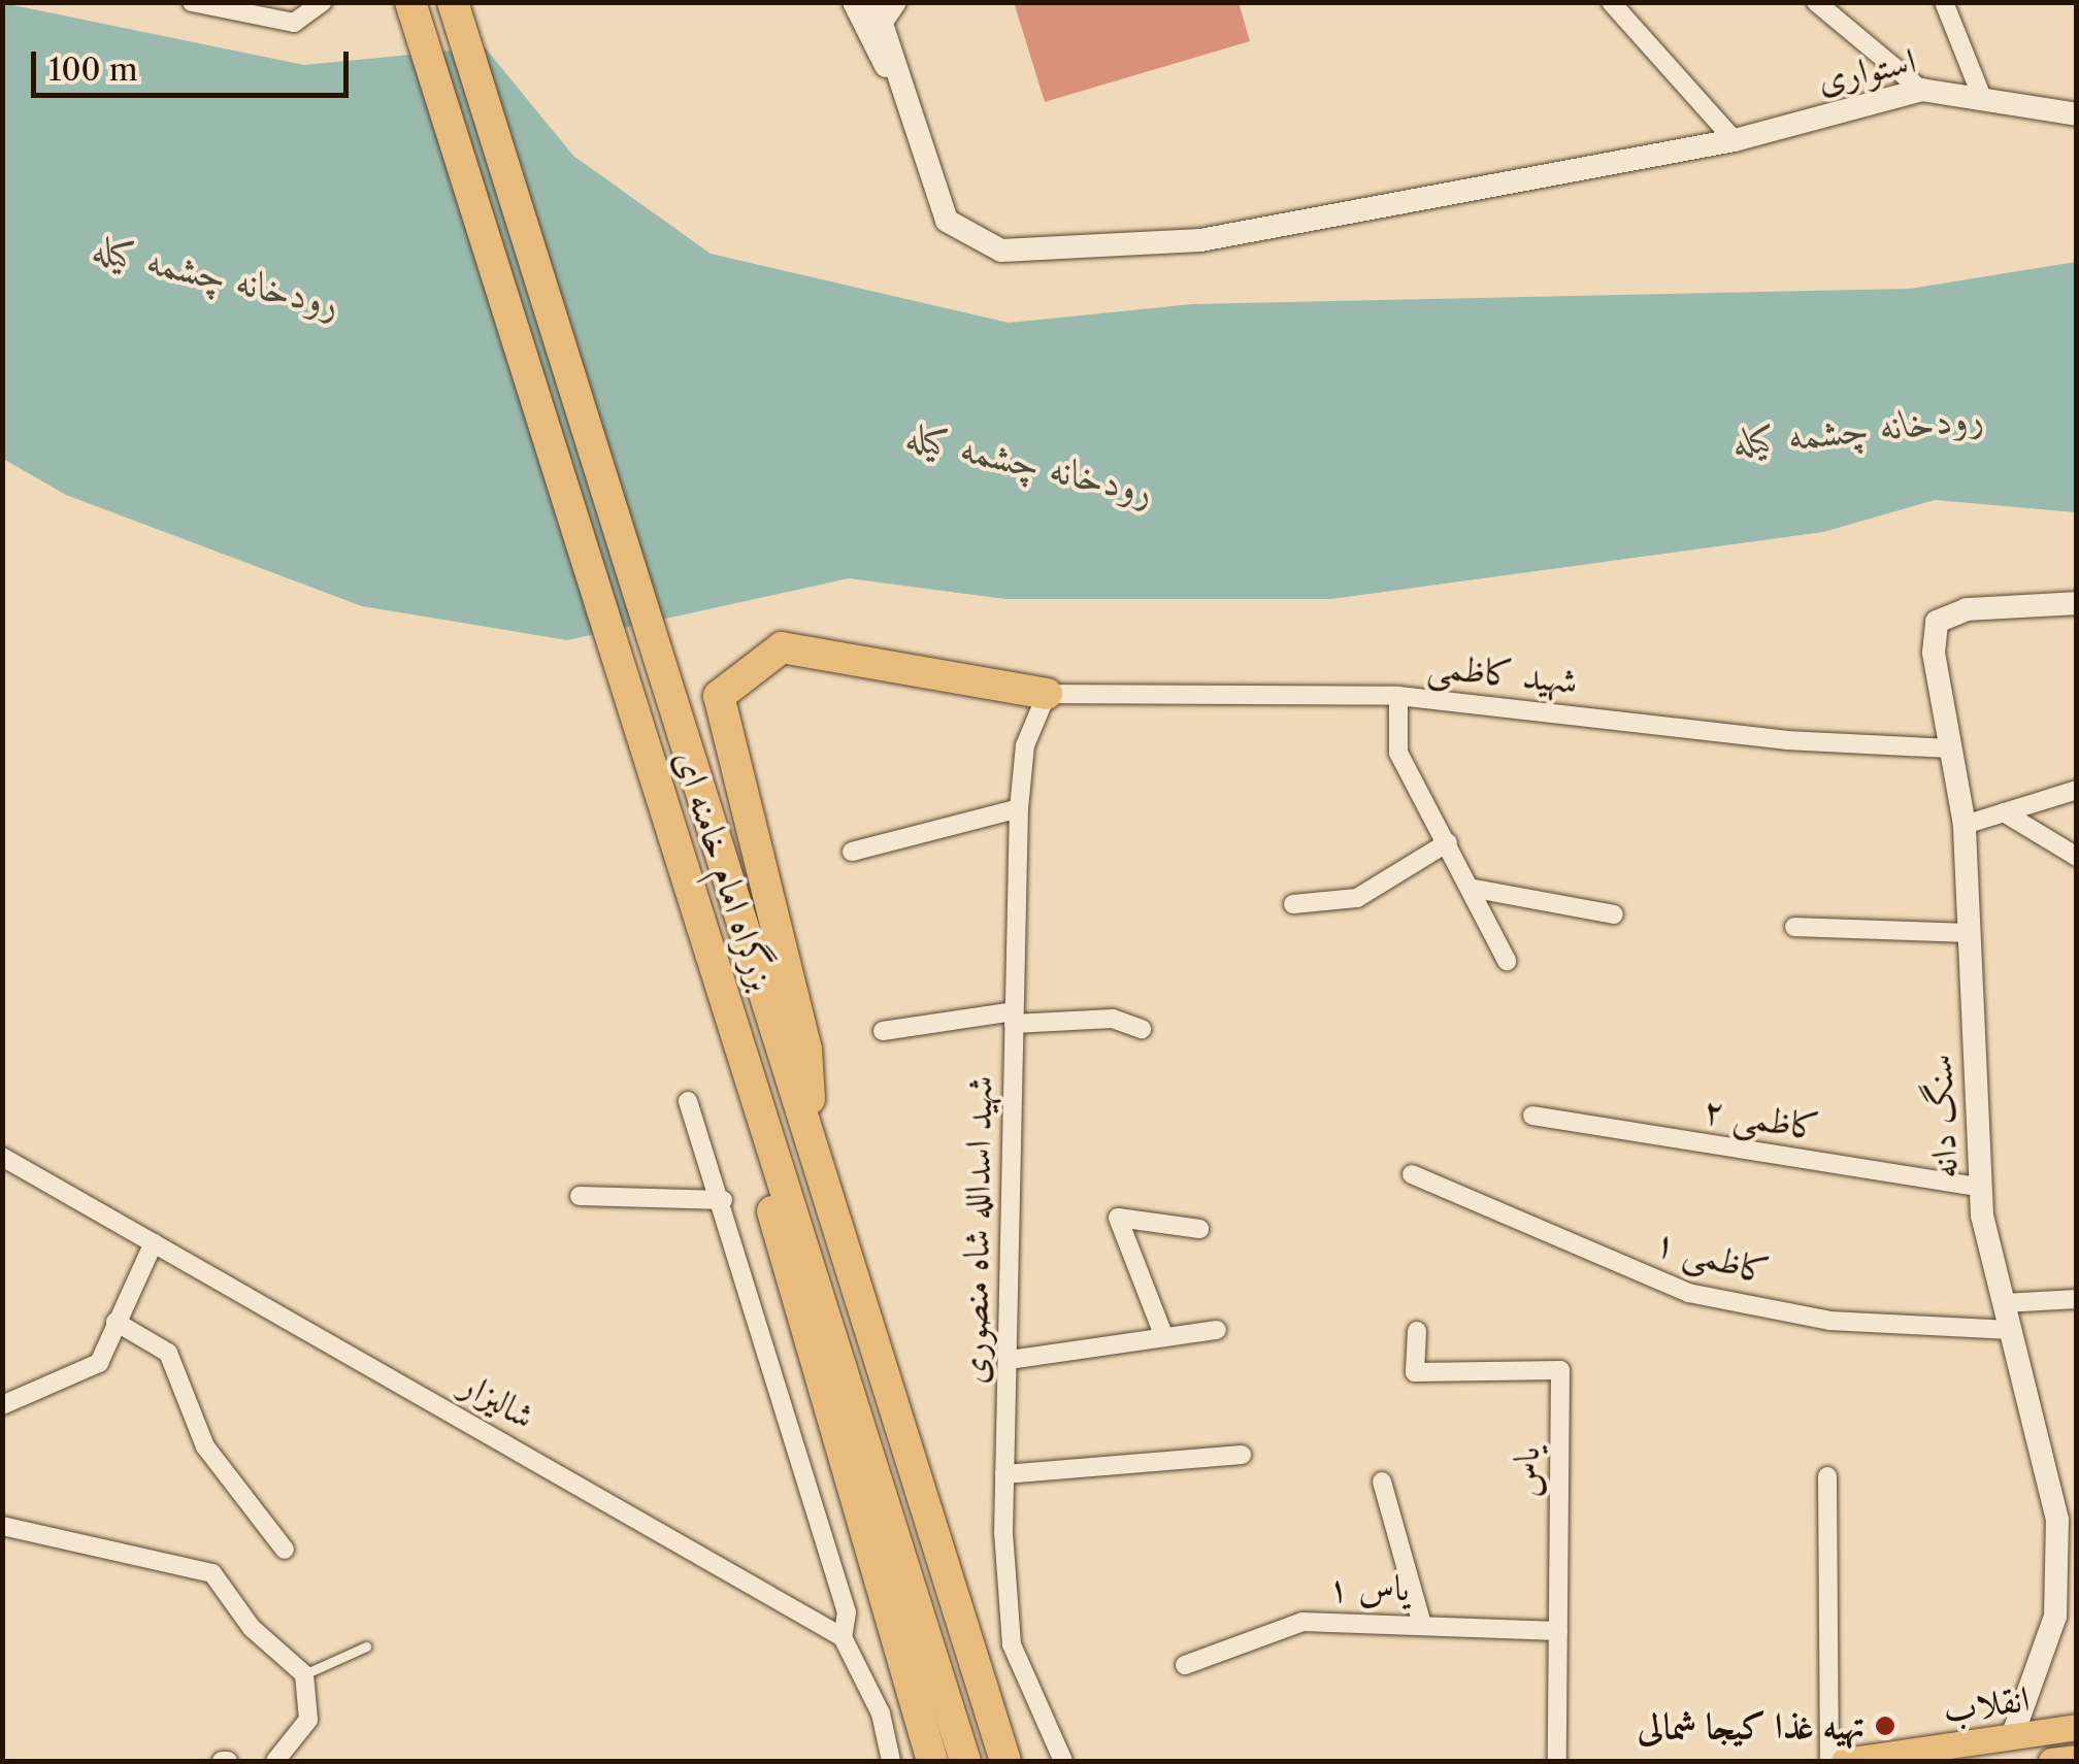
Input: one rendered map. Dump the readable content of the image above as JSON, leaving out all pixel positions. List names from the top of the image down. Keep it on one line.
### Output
{"streets":{"highway":["بزرگراه امام خامنه ای"],"main road":["انقلاب"],"street":["استواری","شهید کاظمی","سنگ دانه","کاظمی ۲","شهید اسدالله شاه منصوری","کاظمی ۱","شالیزار","یاس","یاس ۱"]},"crossings":[["شهید کاظمی","سنگ دانه"],["شهید کاظمی","شهید اسدالله شاه منصوری"],["سنگ دانه","کاظمی ۲"],["سنگ دانه","کاظمی ۱"],["سنگ دانه","انقلاب"],["یاس","یاس ۱"]],"water":["رودخانه چشمه کیله"],"places":["تهیه غذا کیجا شمالی"],"scale_bar":"100 m"}
